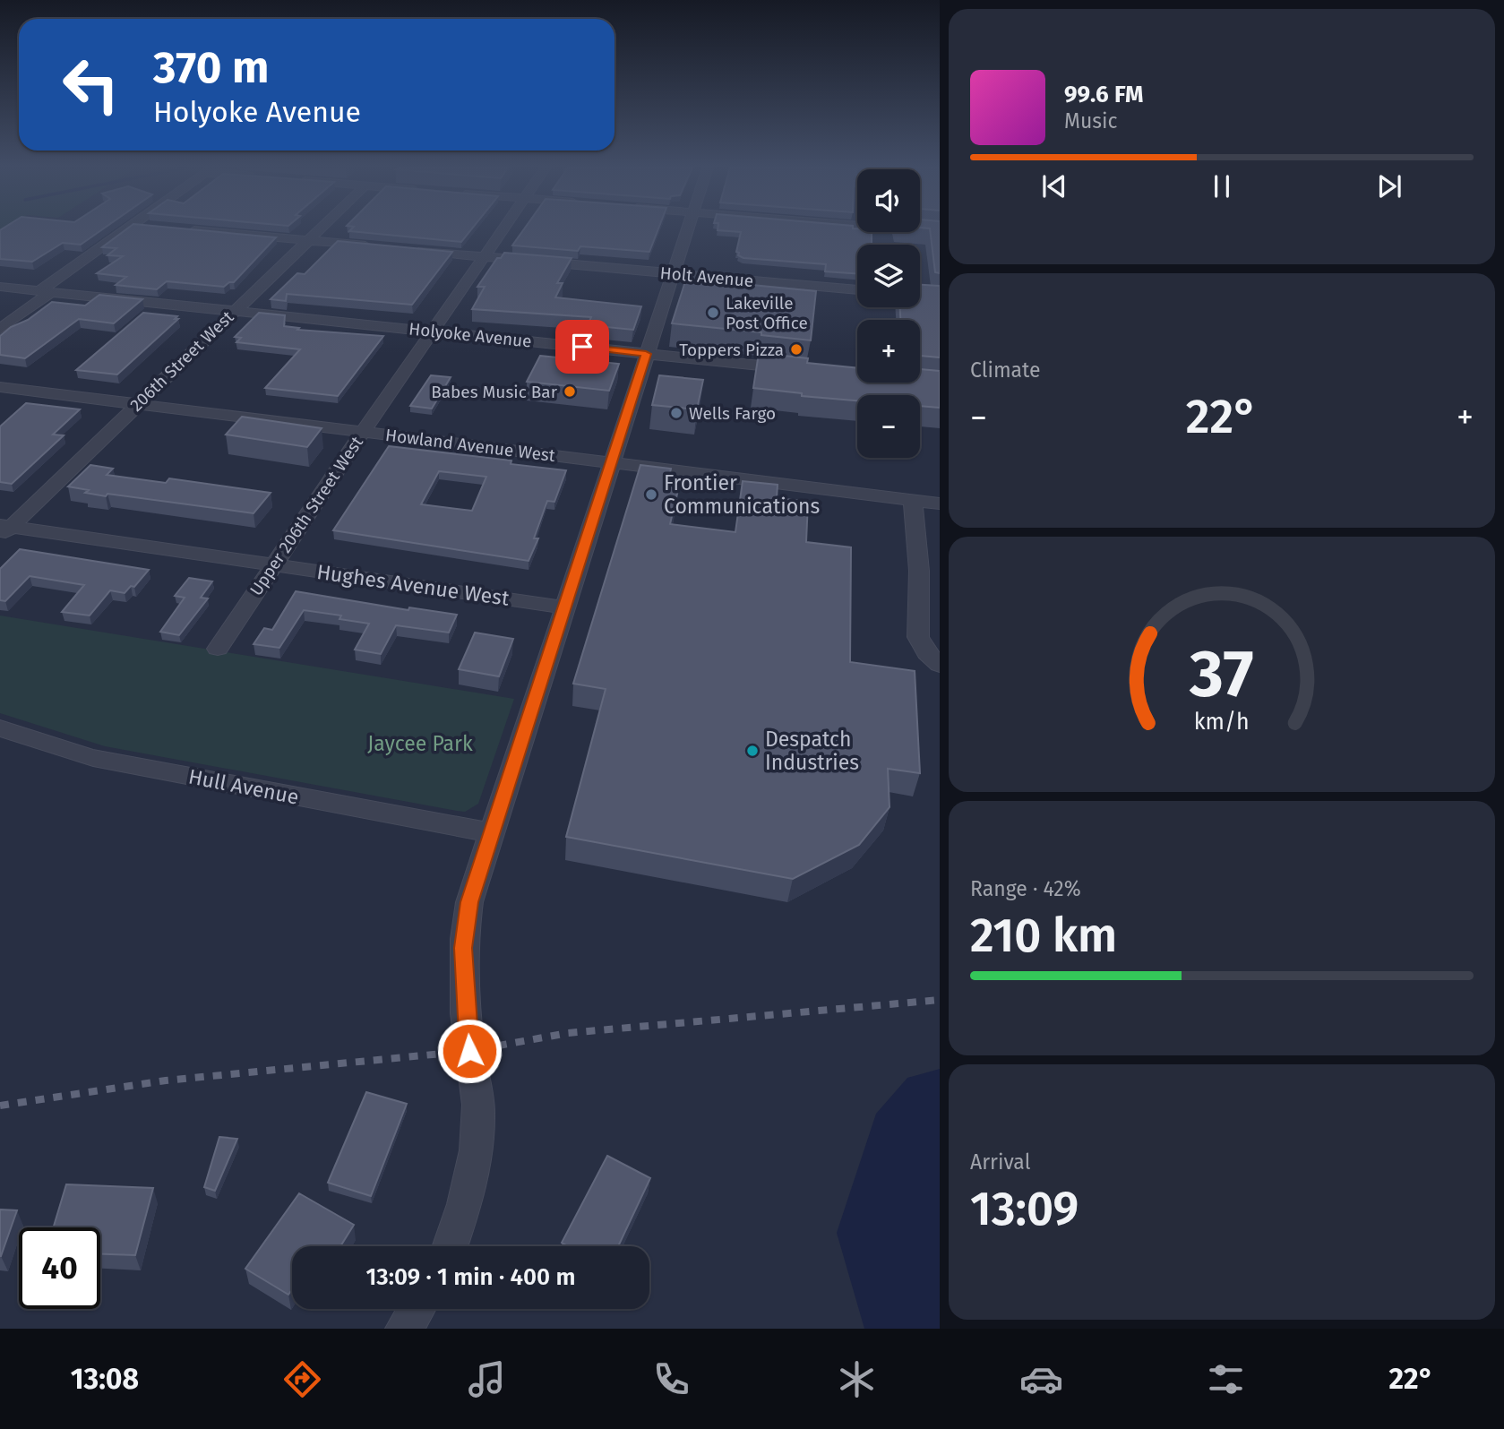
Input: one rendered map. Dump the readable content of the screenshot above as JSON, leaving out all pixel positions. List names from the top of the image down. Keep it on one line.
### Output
{"streets":{"street":["Holt Avenue","Holyoke Avenue","206th Street West","Howland Avenue West","Upper 206th Street West","Hughes Avenue West","Hull Avenue"]},"crossings":[["Holt Avenue","Upper 206th Street West"],["Holyoke Avenue","206th Street West"],["Holyoke Avenue","Upper 206th Street West"],["206th Street West","Howland Avenue West"],["206th Street West","Hughes Avenue West"],["Howland Avenue West","Upper 206th Street West"],["Upper 206th Street West","Hughes Avenue West"]],"parks":["Jaycee Park"],"places":["Lakeville Post Office","Toppers Pizza","Babes Music Bar","Wells Fargo","Frontier Communications","Despatch Industries"],"page":{"turn":["370 m","Holyoke Avenue"],"song":["99.6 FM","Music"],"map_buttons":["+","−"],"tile":["Climate",["Range · 42%","210 km"],["Arrival","13:09"]],"heat":["−","22°","+"],"limit":"40","trip":"13:09 · 1 min · 400 m","tabs":["13:08","22°"],"gauge":["37","km/h"]}}
